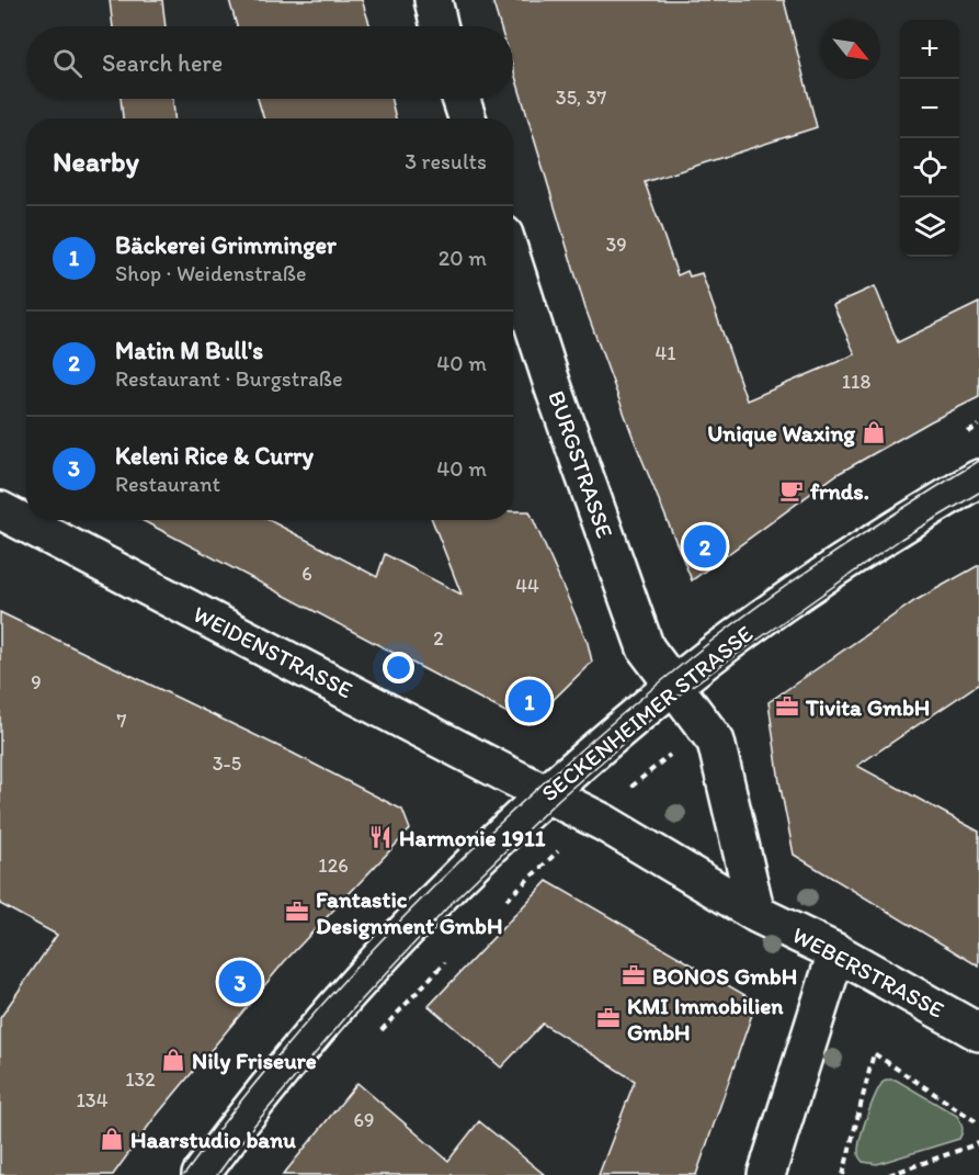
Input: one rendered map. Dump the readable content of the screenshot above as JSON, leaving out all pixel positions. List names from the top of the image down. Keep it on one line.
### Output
{"streets":{"street":["BURGSTRASSE","WEIDENSTRASSE","SECKENHEIMER STRASSE","WEBERSTRASSE"]},"crossings":[["BURGSTRASSE","SECKENHEIMER STRASSE"],["WEIDENSTRASSE","SECKENHEIMER STRASSE"],["WEIDENSTRASSE","WEBERSTRASSE"],["SECKENHEIMER STRASSE","WEBERSTRASSE"]],"places":{"shop":["Unique Waxing","Nily Friseure","Haarstudio banu"],"cafe":["frnds."],"office":["Tivita GmbH","Fantastic Designment GmbH","BONOS GmbH","KMI Immobilien GmbH"],"restaurant":["Harmonie 1911"]},"house_numbers":["35, 37","39","41","118","6","44","2","9","7","3-5","126","132","134","69"],"north":"bottom right","page":{"map_buttons":["+","−"],"search":"Search here","heading":["Nearby","3 results"],"list":[{"mark":"1","name":"Bäckerei Grimminger","note":"Shop · Weidenstraße","value":"20 m"},{"mark":"2","name":"Matin M Bull's","note":"Restaurant · Burgstraße","value":"40 m"},{"mark":"3","name":"Keleni Rice & Curry","note":"Restaurant","value":"40 m"}],"pins":["2","1","3"]}}
